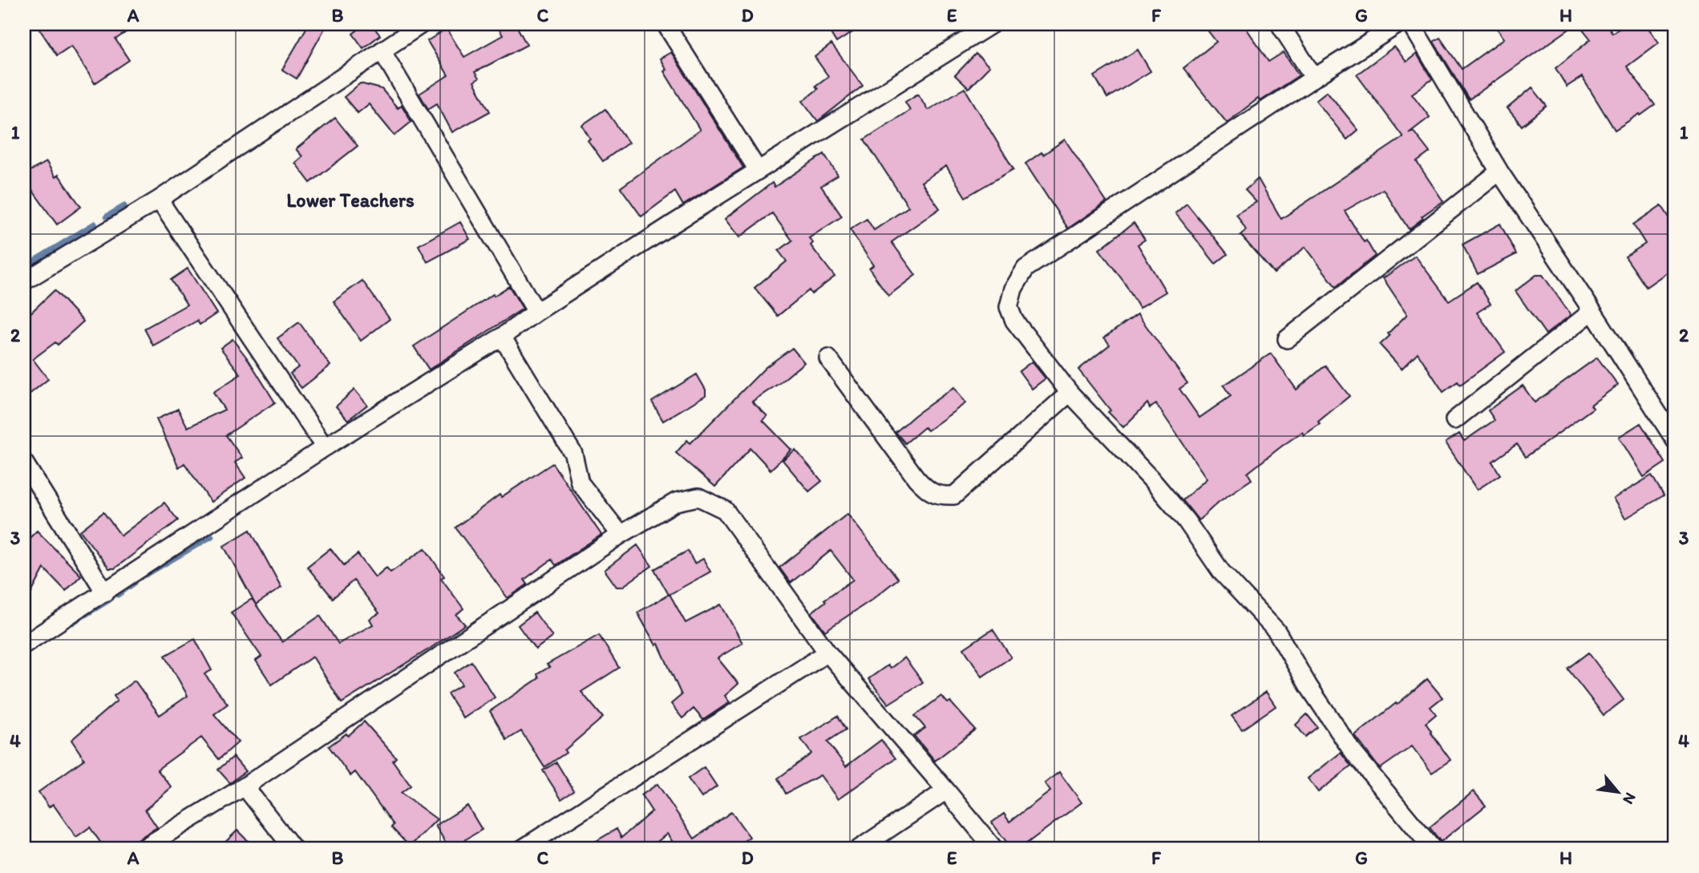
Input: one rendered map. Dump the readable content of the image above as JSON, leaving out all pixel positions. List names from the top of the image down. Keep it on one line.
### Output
{"districts":["Lower Teachers"],"north":"bottom right","grid":{"columns":["A","B","C","D","E","F","G","H"],"rows":["1","2","3","4"]}}
